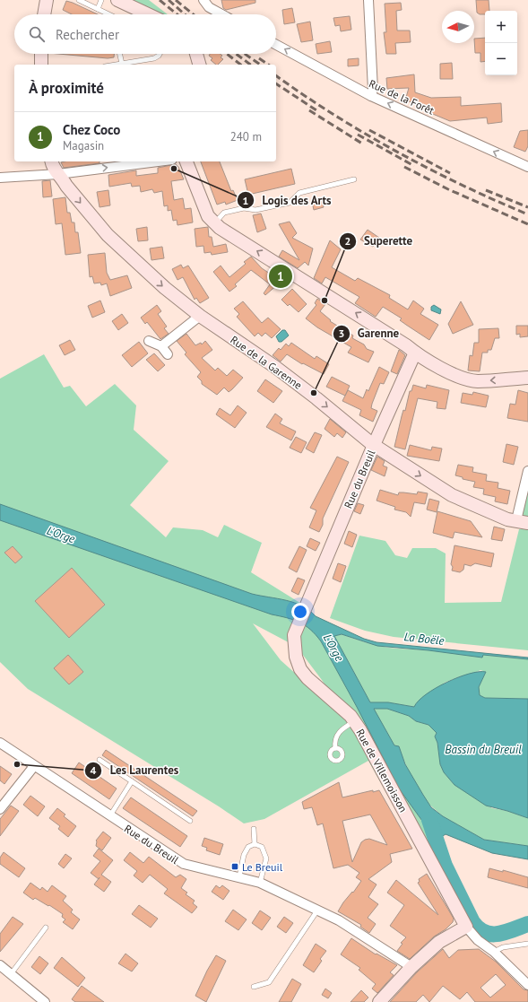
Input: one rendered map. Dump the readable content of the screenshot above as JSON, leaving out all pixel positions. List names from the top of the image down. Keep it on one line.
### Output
{"streets":{"main road":["Rue de la Garenne","Rue du Breuil","Rue de Villemoisson"],"street":["Rue de la Forêt"]},"crossings":[["Rue de la Garenne","Rue du Breuil"],["Rue du Breuil","Rue de Villemoisson"]],"one_way":["Rue de la Forêt"],"water":["L'Orge","La Boële","Bassin du Breuil"],"places":{"other":["Logis des Arts","Superette","Garenne","Les Laurentes"],"transit":["Le Breuil"]},"north":"left","page":{"map_buttons":["+","−"],"search":"Rechercher","heading":"À proximité","list":[{"mark":"1","name":"Chez Coco","note":"Magasin","value":"240 m"}],"pins":"1"}}
